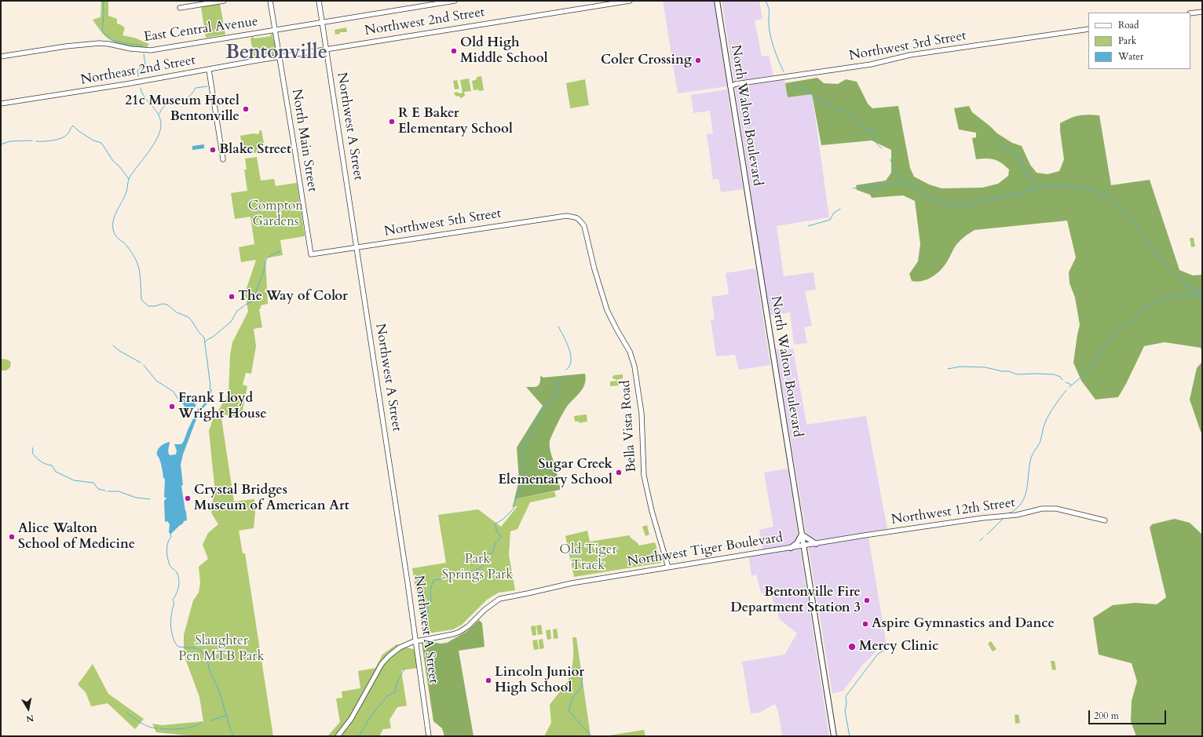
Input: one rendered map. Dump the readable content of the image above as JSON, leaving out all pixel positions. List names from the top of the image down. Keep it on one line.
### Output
{"streets":{"main road":["North Walton Boulevard"],"street":["Northwest 2nd Street","East Central Avenue","Northwest 3rd Street","Northeast 2nd Street","Northwest A Street","North Main Street","Northwest 5th Street","Bella Vista Road","Northwest 12th Street","Northwest Tiger Boulevard"]},"crossings":[["Northwest 2nd Street","Northeast 2nd Street"],["Northwest 2nd Street","Northwest A Street"],["Northwest 2nd Street","North Main Street"],["East Central Avenue","Northwest A Street"],["East Central Avenue","North Main Street"],["Northwest 3rd Street","North Walton Boulevard"],["Northeast 2nd Street","North Main Street"],["North Walton Boulevard","Northwest 12th Street"],["North Walton Boulevard","Northwest Tiger Boulevard"],["Northwest A Street","Northwest 5th Street"],["Northwest A Street","Northwest Tiger Boulevard"],["North Main Street","Northwest 5th Street"],["Northwest 5th Street","Bella Vista Road"],["Bella Vista Road","Northwest Tiger Boulevard"],["Northwest 12th Street","Northwest Tiger Boulevard"]],"districts":["Bentonville"],"parks":["Compton Gardens","Old Tiger Track","Park Springs Park","Slaughter Pen MTB Park"],"places":["Old High Middle School","Coler Crossing","21c Museum Hotel Bentonville","R E Baker Elementary School","Blake Street","The Way of Color","Frank Lloyd Wright House","Sugar Creek Elementary School","Crystal Bridges Museum of American Art","Alice Walton School of Medicine","Bentonville Fire Department Station 3","Aspire Gymnastics and Dance","Mercy Clinic","Lincoln Junior High School"],"legend":["Road","Park","Water"],"scale_bar":"200 m","north":"bottom"}
